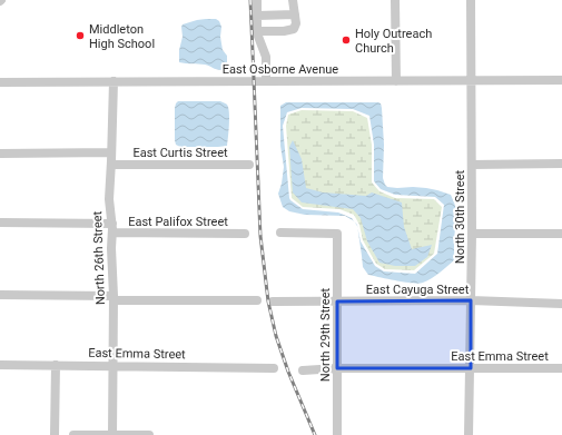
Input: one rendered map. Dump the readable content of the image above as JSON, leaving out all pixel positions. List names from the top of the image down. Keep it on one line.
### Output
{"streets":{"street":["East Osborne Avenue","East Curtis Street","North 30th Street","East Palifox Street","North 26th Street","East Cayuga Street","North 29th Street","East Emma Street"]},"crossings":[["East Osborne Avenue","North 30th Street"],["East Osborne Avenue","North 26th Street"],["East Curtis Street","North 26th Street"],["North 30th Street","East Cayuga Street"],["North 30th Street","East Emma Street"],["East Palifox Street","North 26th Street"],["North 26th Street","East Emma Street"],["East Cayuga Street","North 29th Street"],["North 29th Street","East Emma Street"]],"places":["Middleton High School","Holy Outreach Church"]}
